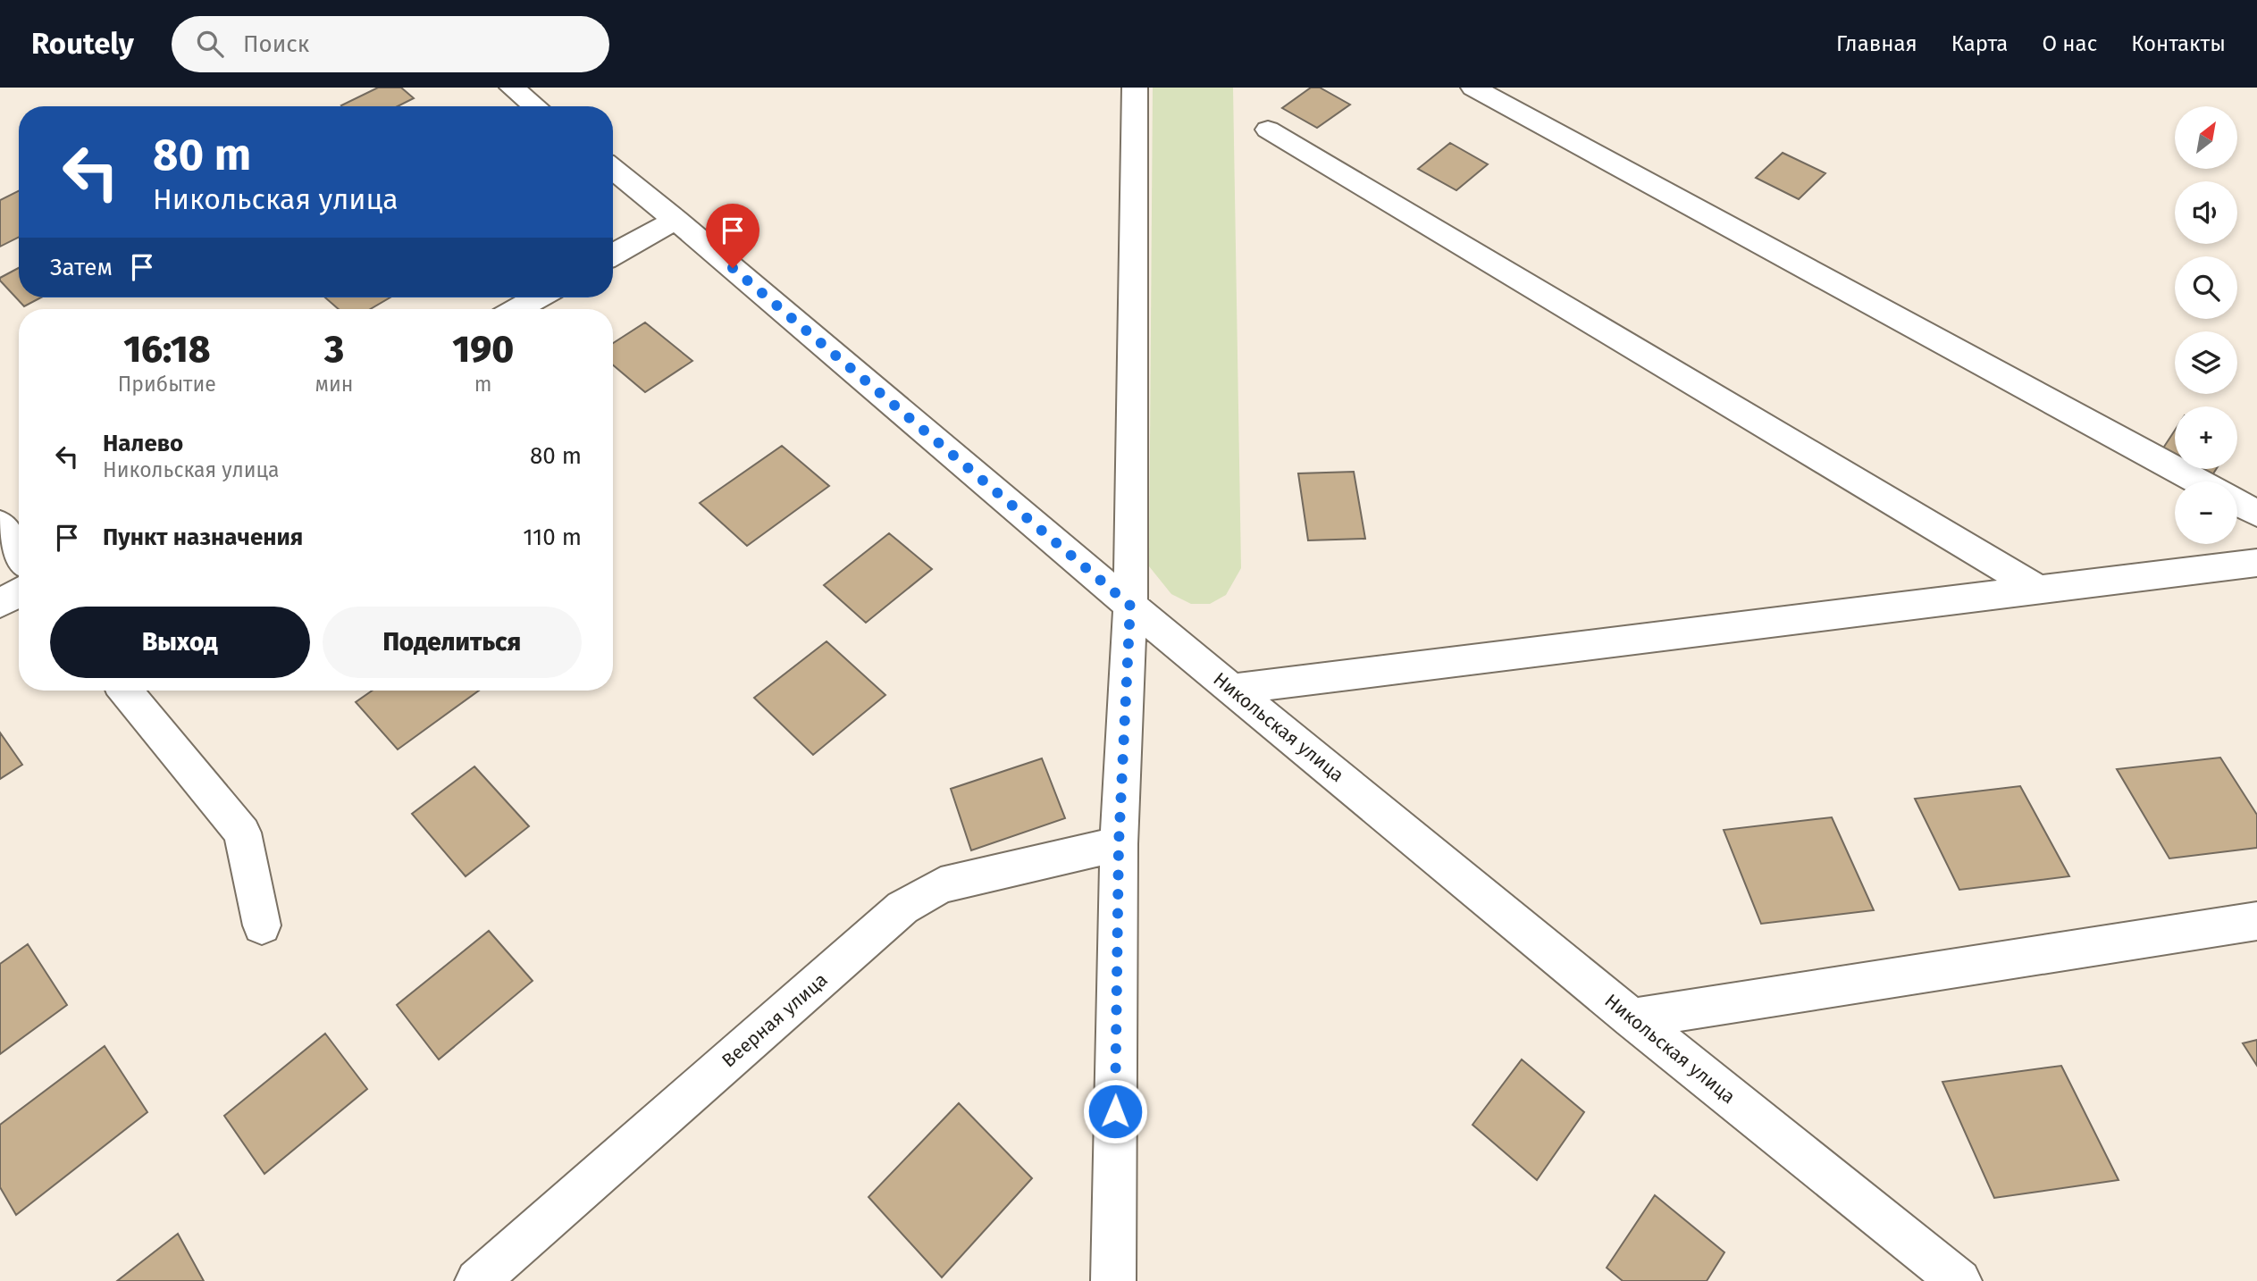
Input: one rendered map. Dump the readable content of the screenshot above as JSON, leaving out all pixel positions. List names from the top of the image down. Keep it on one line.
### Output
{"streets":{"street":["Никольская улица","Веерная улица"]},"north":"top right","page":{"header":"Routely","search":"Поиск","nav":["Главная","Карта","О нас","Контакты"],"map_buttons":["+","−"],"turn":["80 m","Никольская улица"],"then":"Затем","eta":["16:18","Прибытие","3","мин","190","m"],"list":[{"name":"Налево","note":"Никольская улица","value":"80 m"},{"name":"Пункт назначения","value":"110 m"}],"buttons":["Выход","Поделиться"]}}
